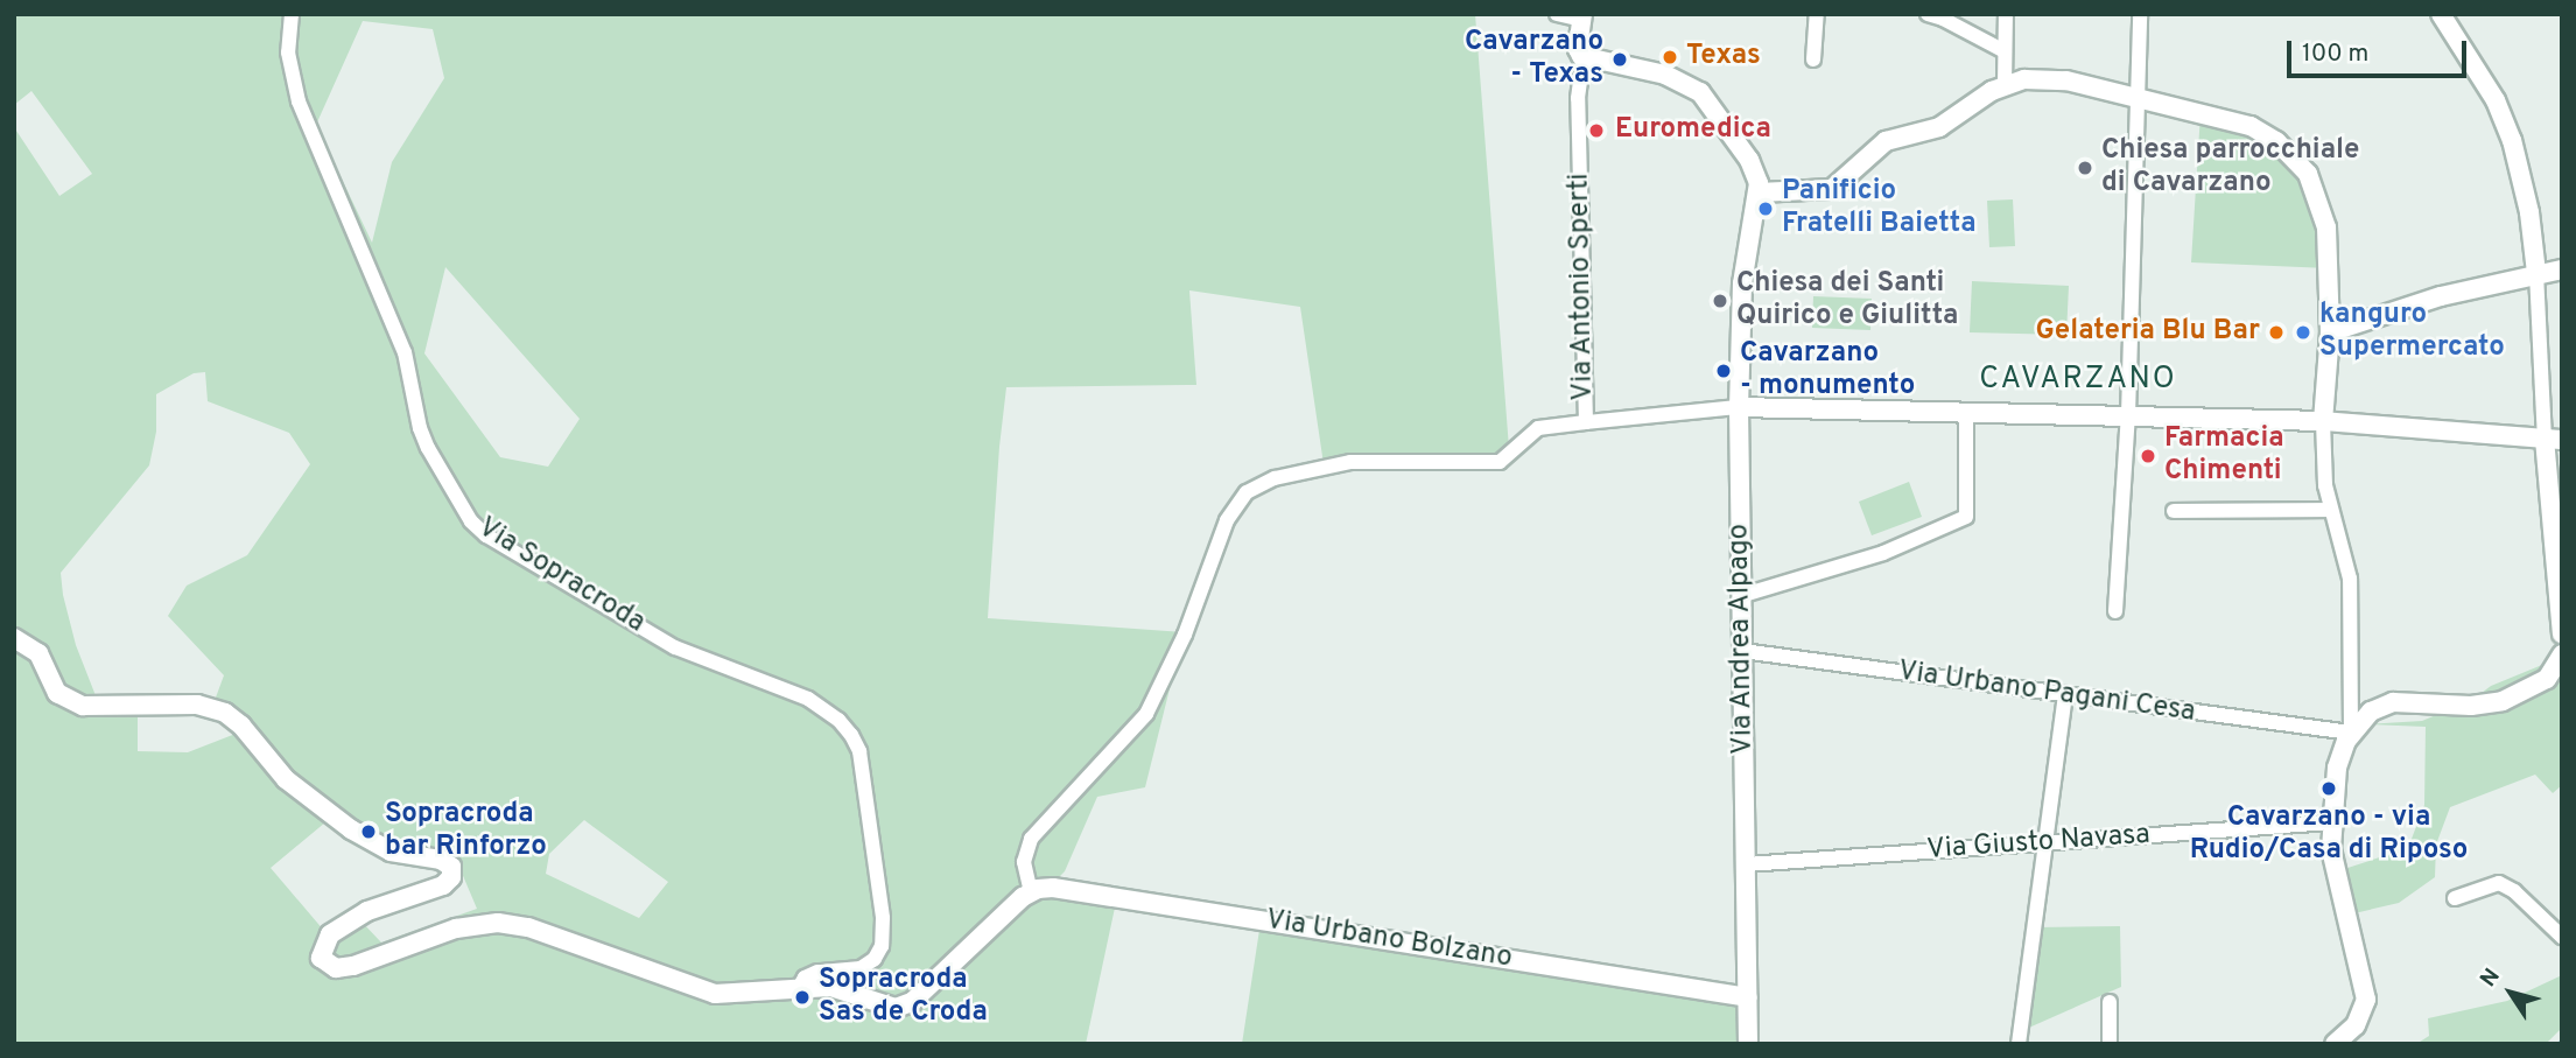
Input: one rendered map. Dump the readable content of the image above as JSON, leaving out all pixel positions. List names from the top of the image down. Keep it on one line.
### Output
{"streets":{"street":["Via Antonio Sperti","Via Sopracroda","Via Andrea Alpago","Via Urbano Pagani Cesa","Via Giusto Navasa","Via Urbano Bolzano"]},"crossings":[["Via Antonio Sperti","Via Sopracroda"],["Via Antonio Sperti","Via Urbano Bolzano"],["Via Sopracroda","Via Urbano Bolzano"],["Via Andrea Alpago","Via Urbano Pagani Cesa"],["Via Andrea Alpago","Via Giusto Navasa"],["Via Andrea Alpago","Via Urbano Bolzano"]],"districts":["CAVARZANO"],"places":["Texas","Cavarzano - Texas","Euromedica","Chiesa parrocchiale di Cavarzano","Panificio Fratelli Baietta","Chiesa dei Santi Quirico e Giulitta","Gelateria Blu Bar","kanguro Supermercato","Cavarzano - monumento","Farmacia Chimenti","Cavarzano - via Rudio/Casa di Riposo","Sopracroda bar Rinforzo","Sopracroda Sas de Croda"],"scale_bar":"100 m","north":"top left"}
